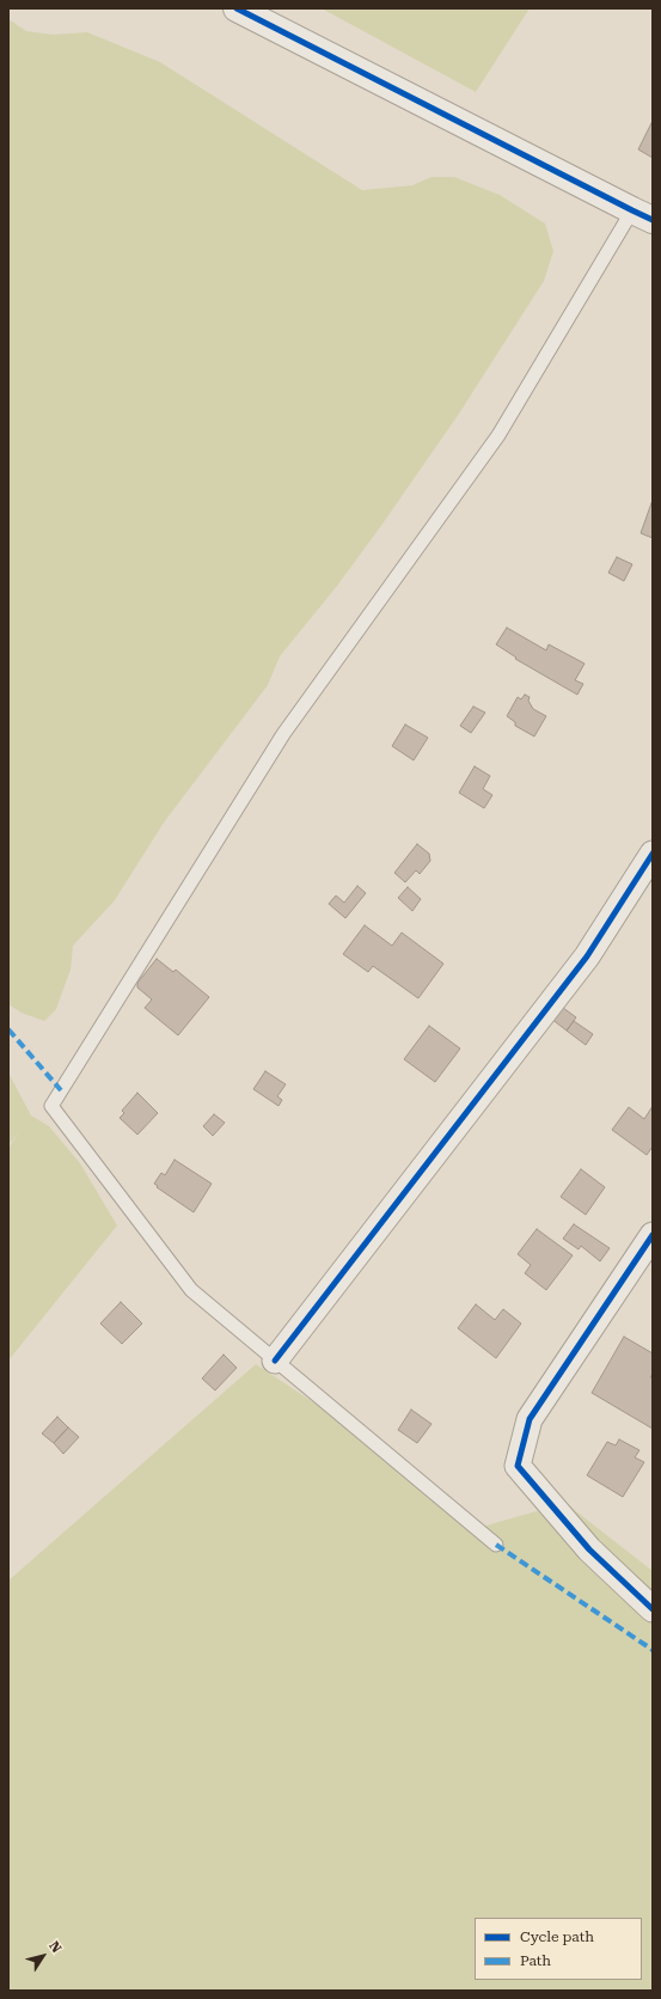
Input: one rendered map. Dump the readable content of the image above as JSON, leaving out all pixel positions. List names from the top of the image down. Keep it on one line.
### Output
{"legend":["Cycle path","Path"],"north":"top right"}
